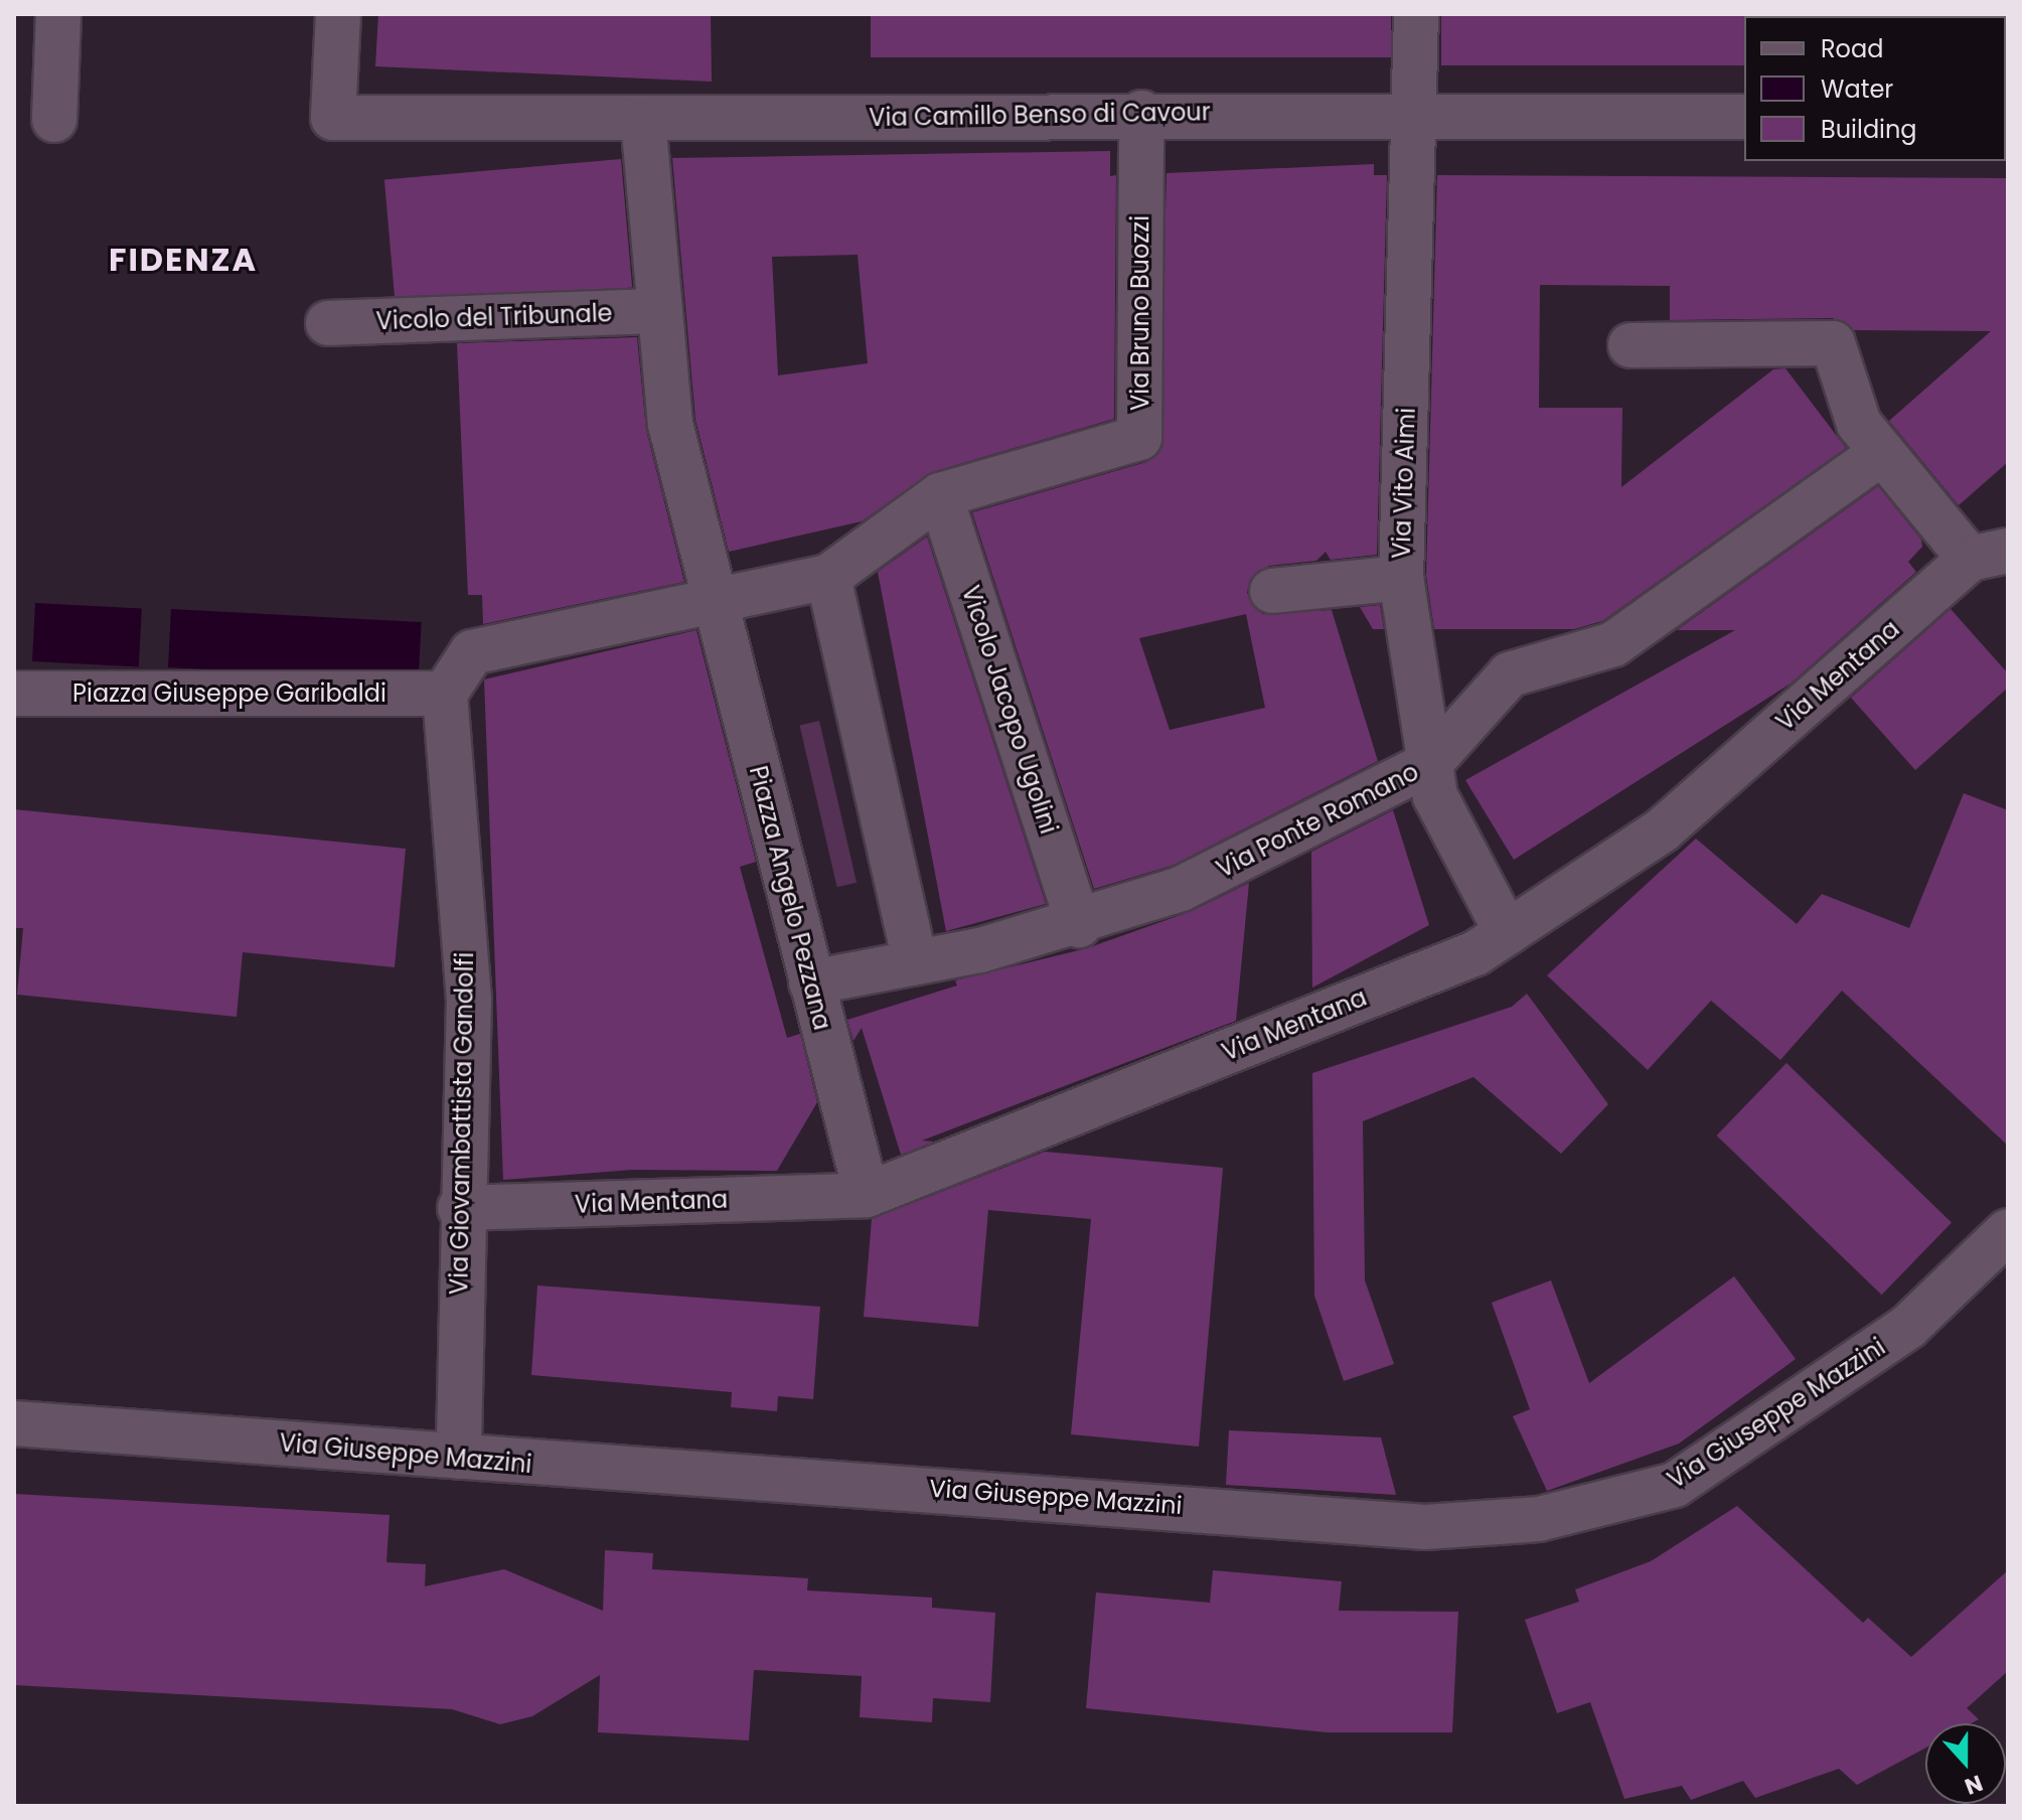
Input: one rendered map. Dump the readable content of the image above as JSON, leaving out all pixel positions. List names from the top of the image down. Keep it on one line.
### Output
{"streets":{"street":["Via Camillo Benso di Cavour","Via Bruno Buozzi","Vicolo del Tribunale","Via Vito Aimi","Via Mentana","Piazza Giuseppe Garibaldi","Vicolo Jacopo Ugolini","Via Ponte Romano","Piazza Angelo Pezzana","Via Giovambattista Gandolfi","Via Giuseppe Mazzini"]},"crossings":[["Via Camillo Benso di Cavour","Via Bruno Buozzi"],["Via Camillo Benso di Cavour","Via Vito Aimi"],["Via Camillo Benso di Cavour","Piazza Angelo Pezzana"],["Via Bruno Buozzi","Piazza Giuseppe Garibaldi"],["Via Bruno Buozzi","Vicolo Jacopo Ugolini"],["Via Bruno Buozzi","Piazza Angelo Pezzana"],["Via Bruno Buozzi","Via Giovambattista Gandolfi"],["Vicolo del Tribunale","Piazza Angelo Pezzana"],["Via Vito Aimi","Via Mentana"],["Via Vito Aimi","Via Ponte Romano"],["Via Mentana","Piazza Angelo Pezzana"],["Via Mentana","Via Giovambattista Gandolfi"],["Piazza Giuseppe Garibaldi","Via Giovambattista Gandolfi"],["Vicolo Jacopo Ugolini","Via Ponte Romano"],["Via Ponte Romano","Piazza Angelo Pezzana"],["Via Giovambattista Gandolfi","Via Giuseppe Mazzini"]],"districts":["FIDENZA"],"legend":["Road","Water","Building"],"north":"bottom"}
